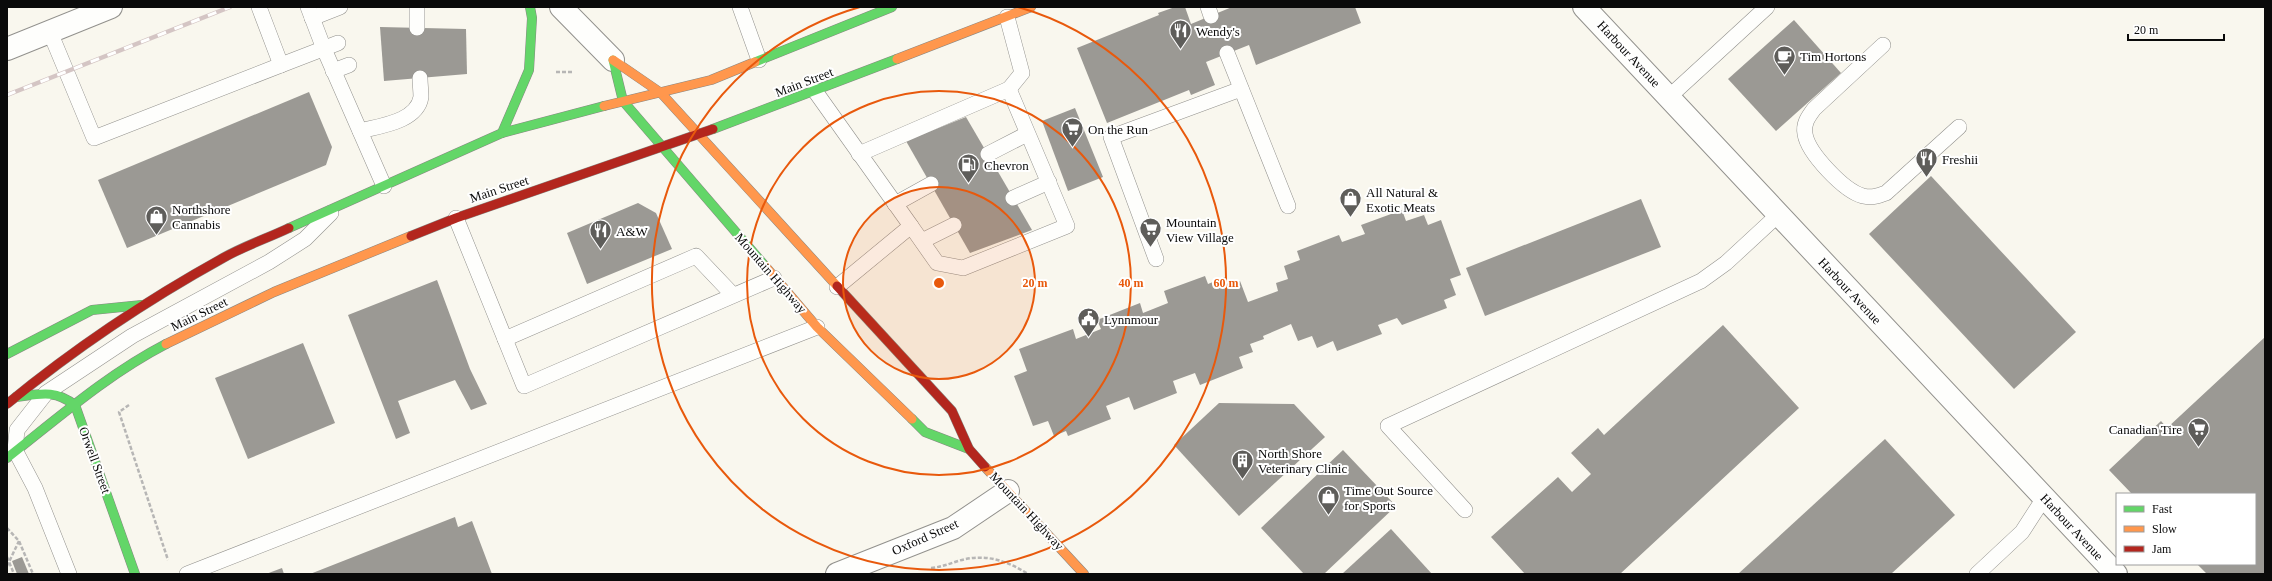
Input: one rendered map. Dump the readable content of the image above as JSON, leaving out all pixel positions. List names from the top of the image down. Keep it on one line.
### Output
{"streets":{"main road":["Main Street","Mountain Highway","Orwell Street"],"street":["Harbour Avenue","Oxford Street"]},"crossings":[["Main Street","Mountain Highway"],["Main Street","Orwell Street"],["Mountain Highway","Oxford Street"]],"places":{"restaurant":["Wendy's","Freshii","A&W"],"cafe":["Tim Hortons"],"supermarket":["On the Run","Mountain View Village","Canadian Tire"],"fuel station":["Chevron"],"shop":["All Natural & Exotic Meats","Northshore Cannabis","Time Out Source for Sports"],"public building":["Lynnmour"],"building":["North Shore Veterinary Clinic"]},"legend":["Fast","Slow","Jam"],"scale_bar":"20 m","rings":["20 m","40 m","60 m"]}
